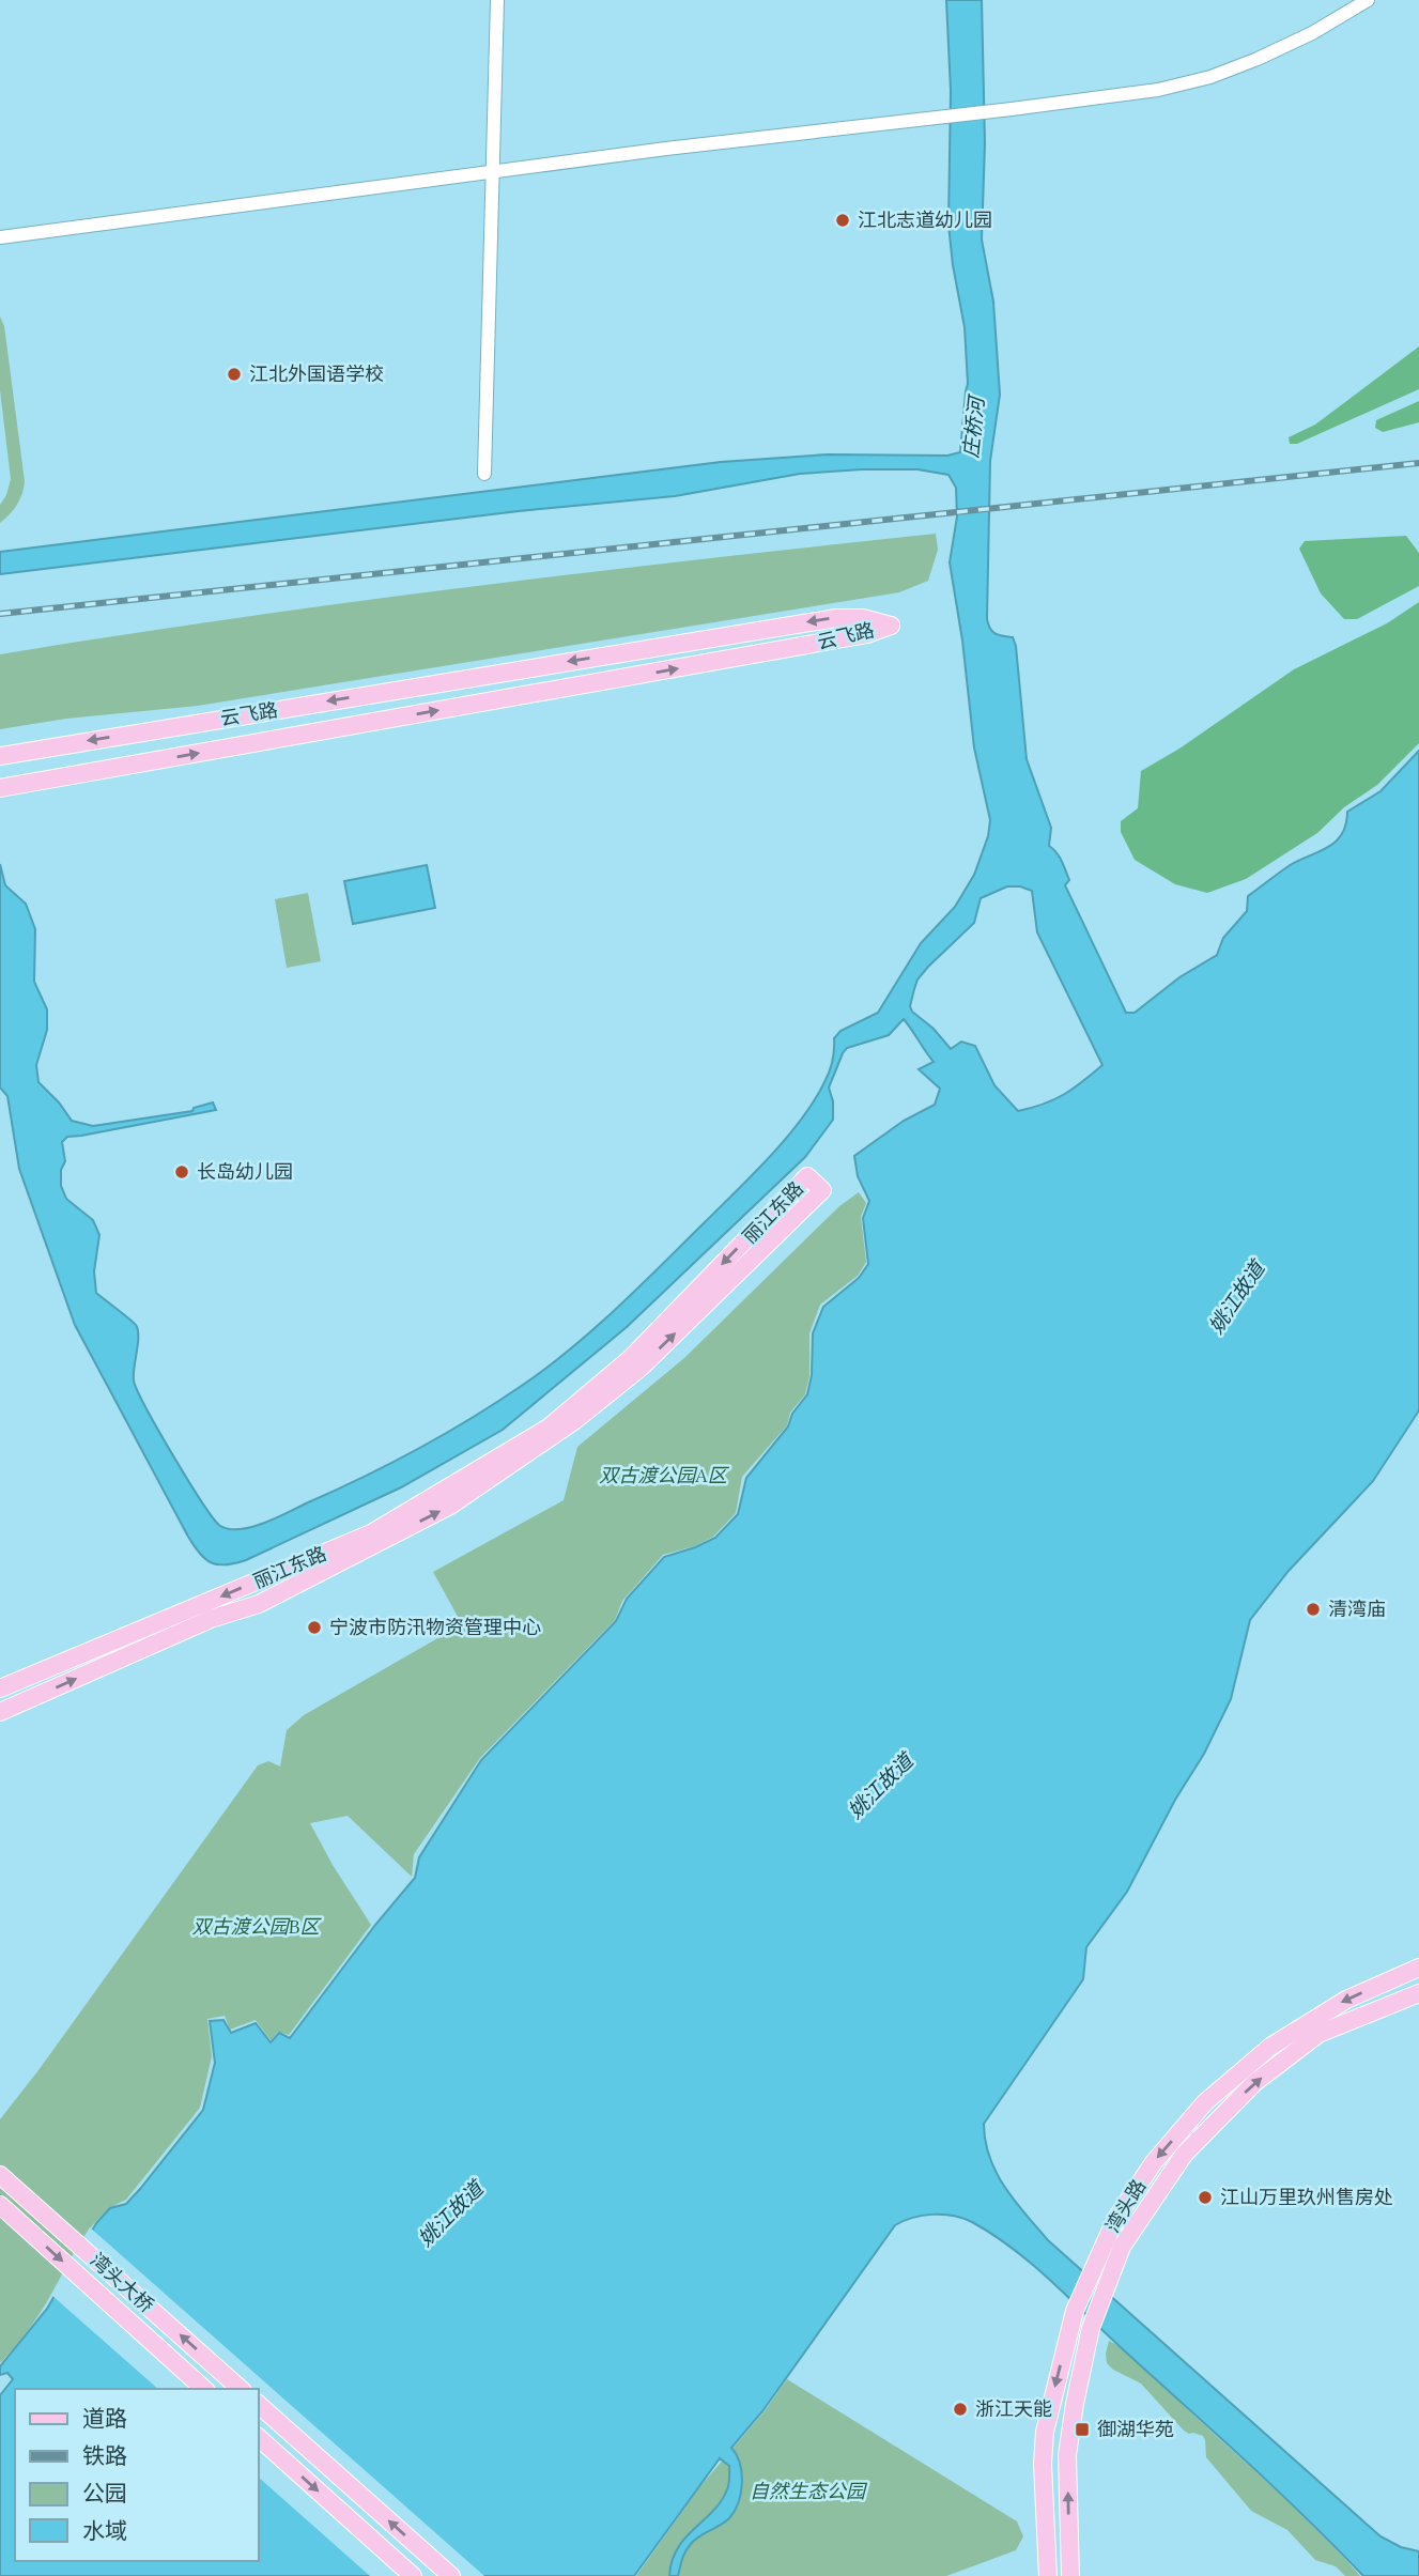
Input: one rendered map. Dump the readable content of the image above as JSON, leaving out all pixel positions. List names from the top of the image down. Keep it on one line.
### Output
{"streets":{"main road":["云飞路","丽江东路","湾头路","湾头大桥"]},"water":["庄桥河","姚江故道"],"parks":["双古渡公园A区","双古渡公园B区","自然生态公园"],"places":{"other":["江北志道幼儿园","江北外国语学校","长岛幼儿园","清湾庙","宁波市防汛物资管理中心","江山万里玖州售房处","浙江天能"],"transit":["御湖华苑"]},"legend":["道路","铁路","公园","水域"]}
